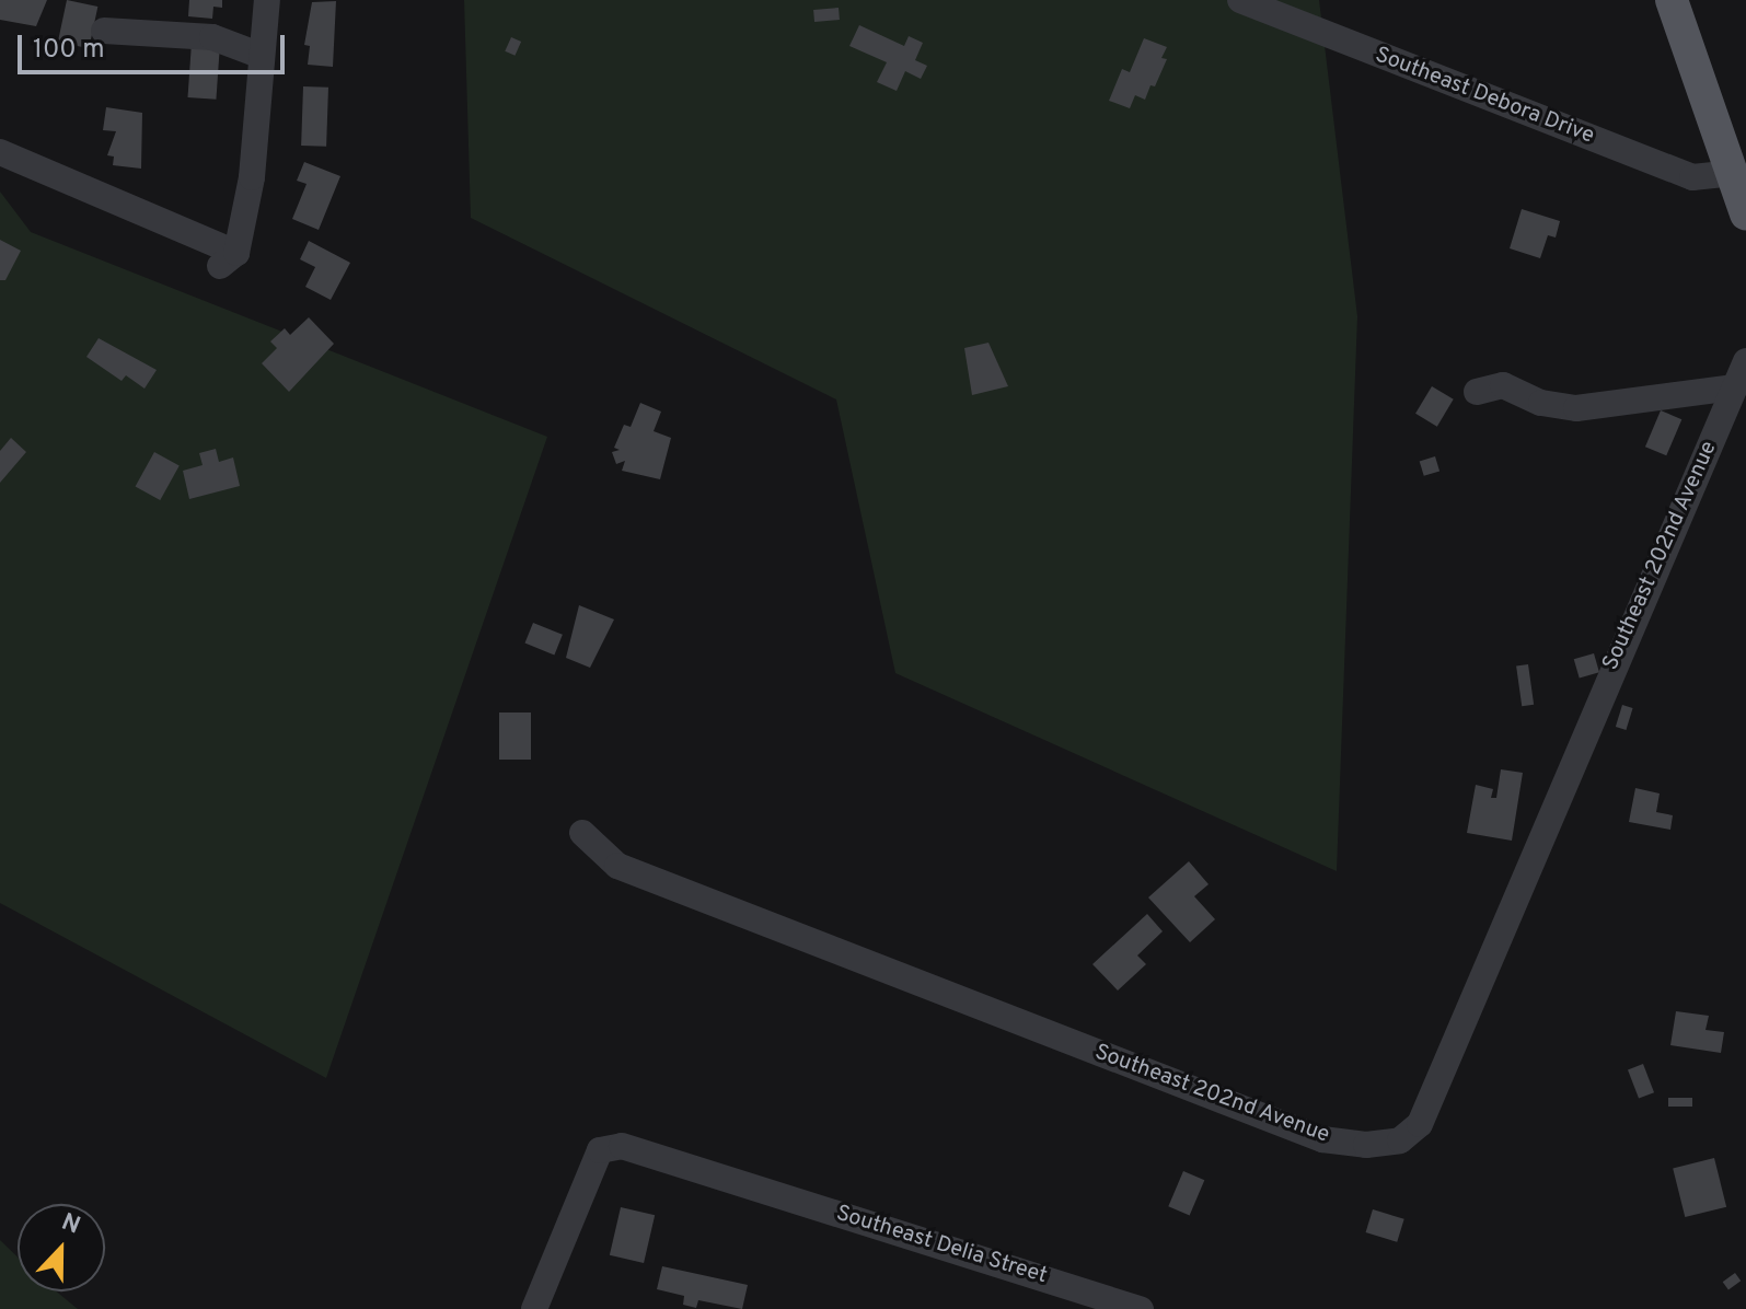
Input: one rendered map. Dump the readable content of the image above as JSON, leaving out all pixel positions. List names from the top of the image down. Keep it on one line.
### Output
{"streets":{"street":["Southeast Debora Drive","Southeast 202nd Avenue","Southeast Delia Street"]},"scale_bar":"100 m","north":"top"}
